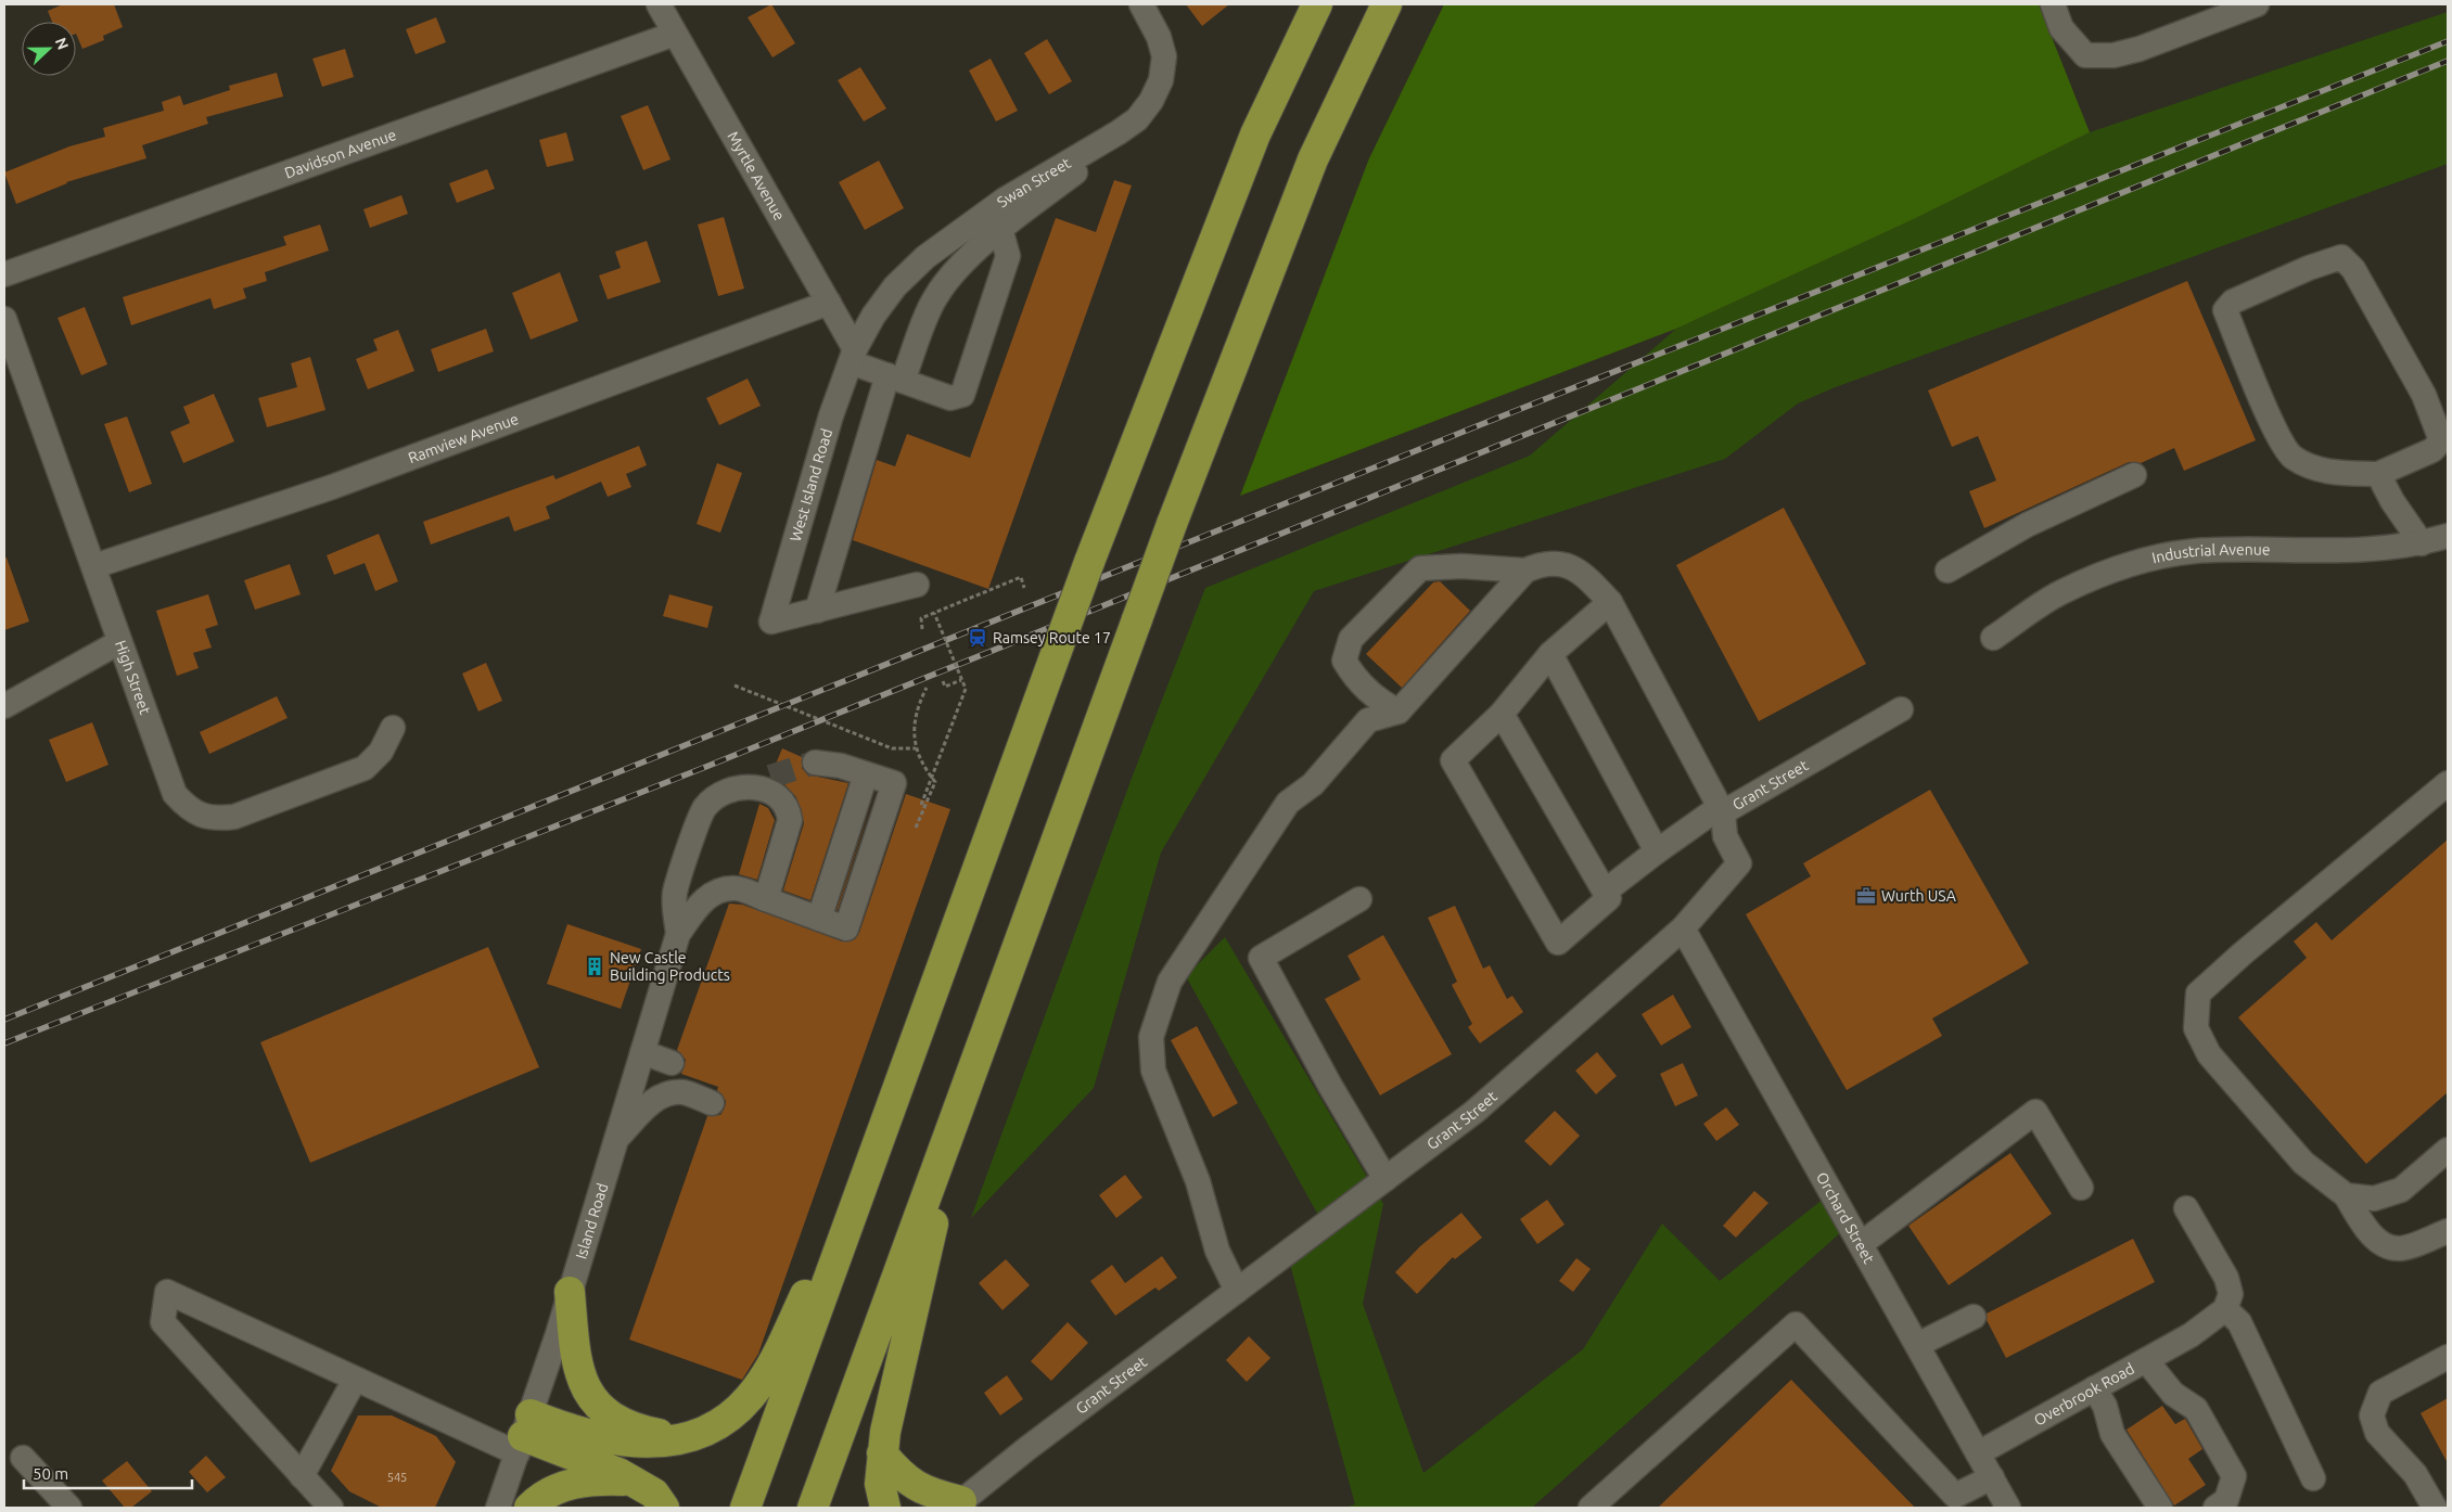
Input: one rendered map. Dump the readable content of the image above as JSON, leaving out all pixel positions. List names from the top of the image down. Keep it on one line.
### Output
{"streets":{"street":["Davidson Avenue","Myrtle Avenue","Swan Street","Ramview Avenue","West Island Road","Industrial Avenue","High Street","Grant Street","Orchard Street","Island Road","Overbrook Road"]},"crossings":[["Davidson Avenue","Myrtle Avenue"],["Myrtle Avenue","Swan Street"],["Myrtle Avenue","Ramview Avenue"],["Myrtle Avenue","West Island Road"],["Swan Street","West Island Road"],["Ramview Avenue","High Street"],["Grant Street","Orchard Street"],["Orchard Street","Overbrook Road"]],"places":{"station":["Ramsey Route 17"],"office":["Wurth USA"],"building":["New Castle Building Products"]},"house_numbers":["545"],"scale_bar":"50 m","north":"right"}
